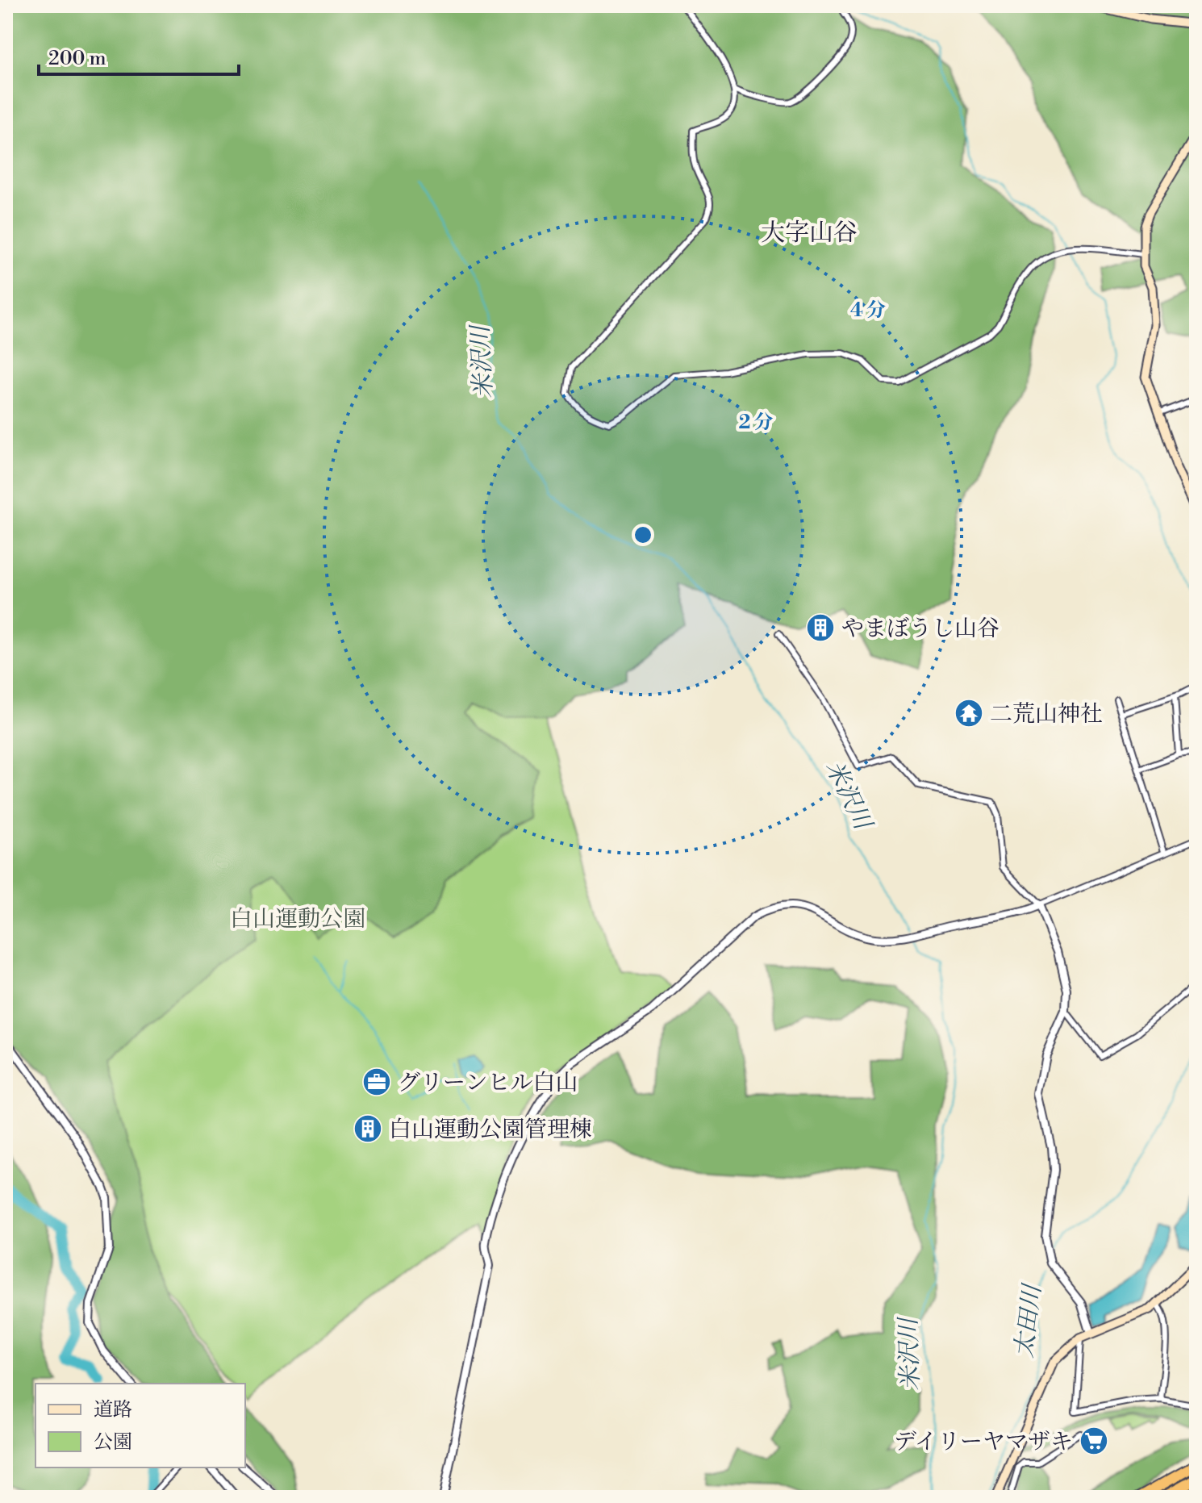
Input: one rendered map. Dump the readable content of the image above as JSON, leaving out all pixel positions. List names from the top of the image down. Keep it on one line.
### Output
{"districts":["大字山谷"],"water":["米沢川","太田川"],"parks":["白山運動公園"],"places":{"building":["やまぼうし山谷","白山運動公園管理棟"],"temple":["二荒山神社"],"office":["グリーンヒル白山"],"supermarket":["デイリーヤマザキ"]},"legend":["道路","公園"],"scale_bar":"200 m","rings":["4 分","2 分"]}
